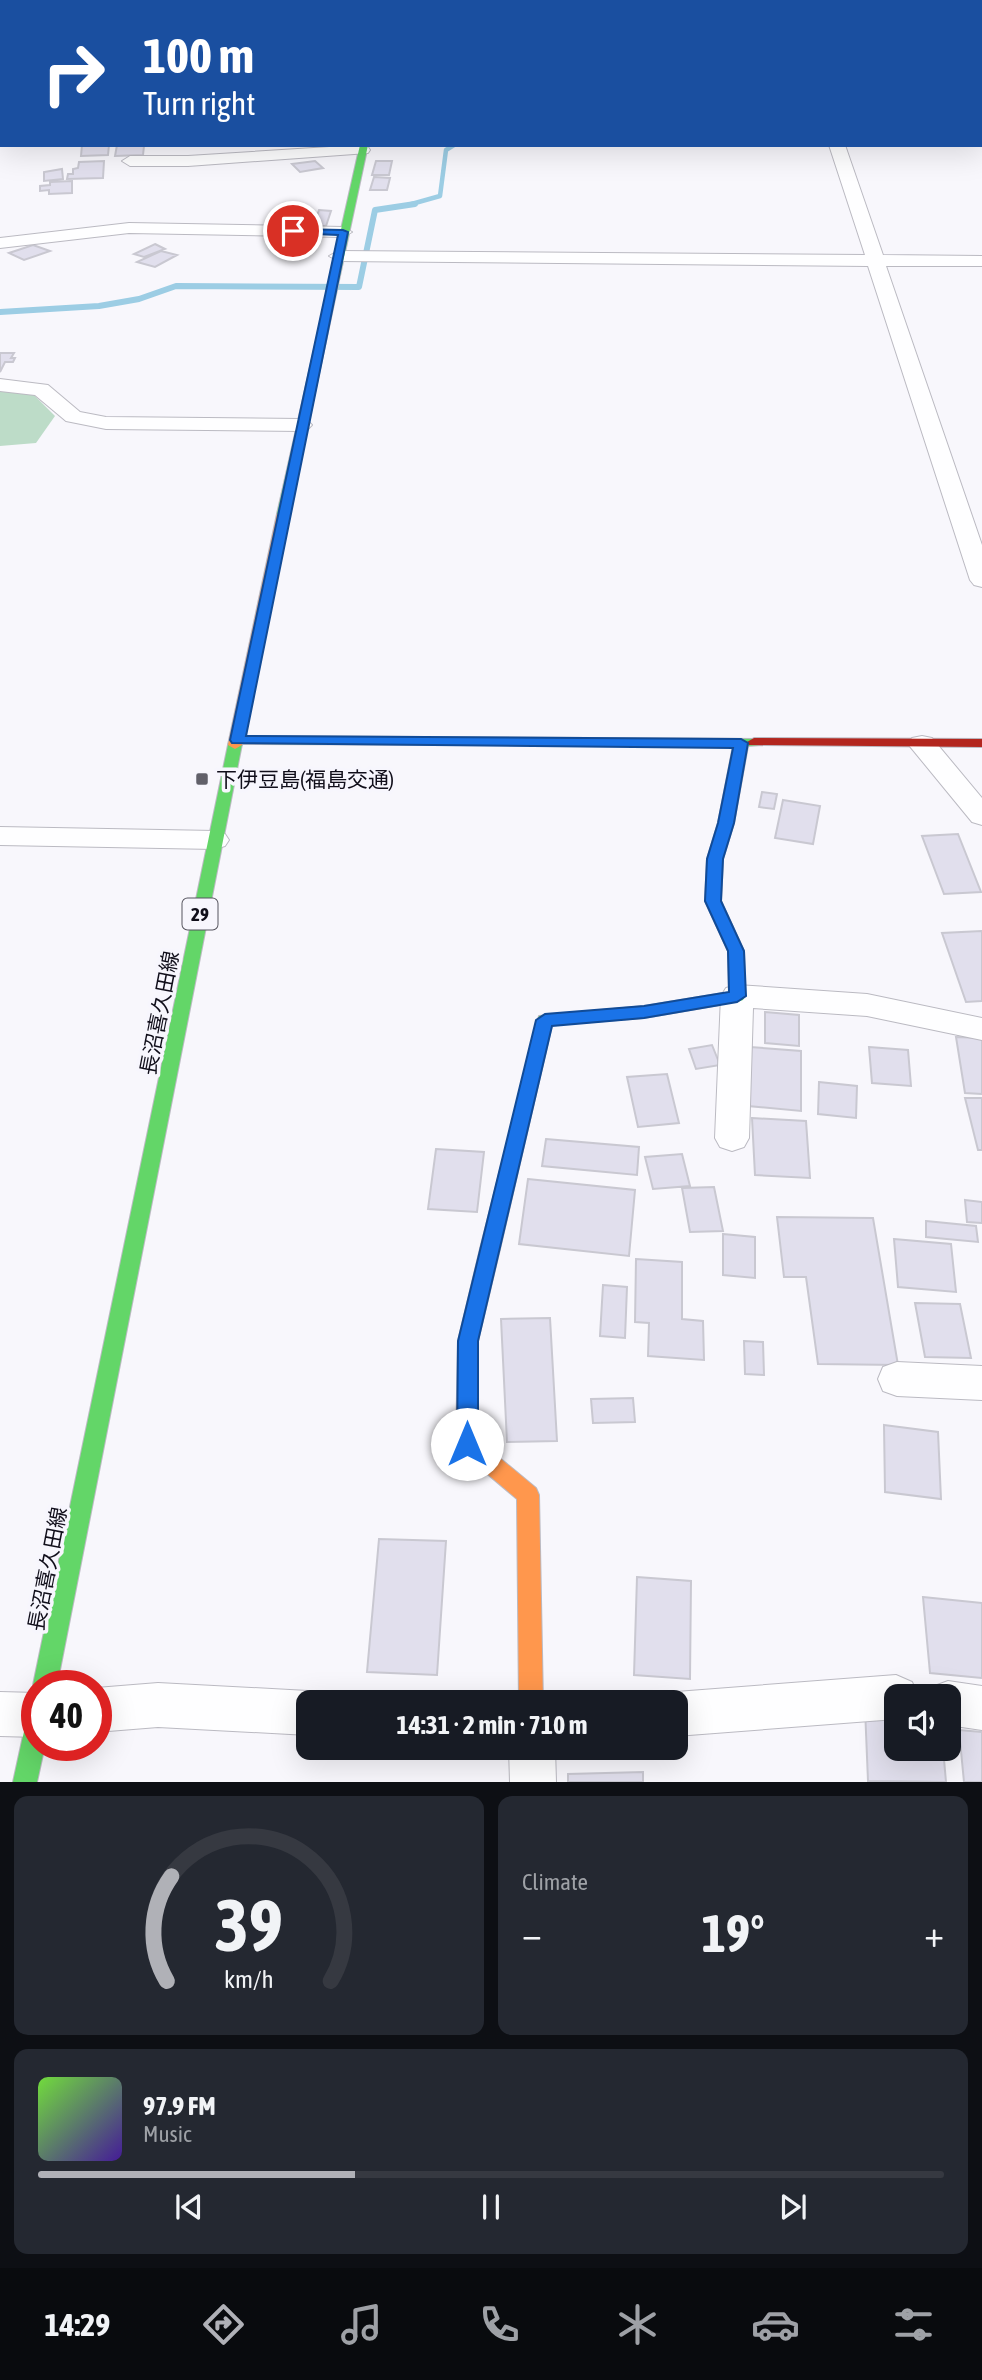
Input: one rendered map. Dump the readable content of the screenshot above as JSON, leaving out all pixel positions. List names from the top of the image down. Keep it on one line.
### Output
{"streets":{"main road":["29","長沼喜久田線"]},"places":{"transit":["下伊豆島(福島交通)"]},"page":{"turn":["100 m","Turn right"],"limit":"40","trip":"14:31 · 2 min · 710 m","tile":"Climate","heat":["−","19°","+"],"song":["97.9 FM","Music"],"tabs":"14:29","gauge":["39","km/h"]}}
